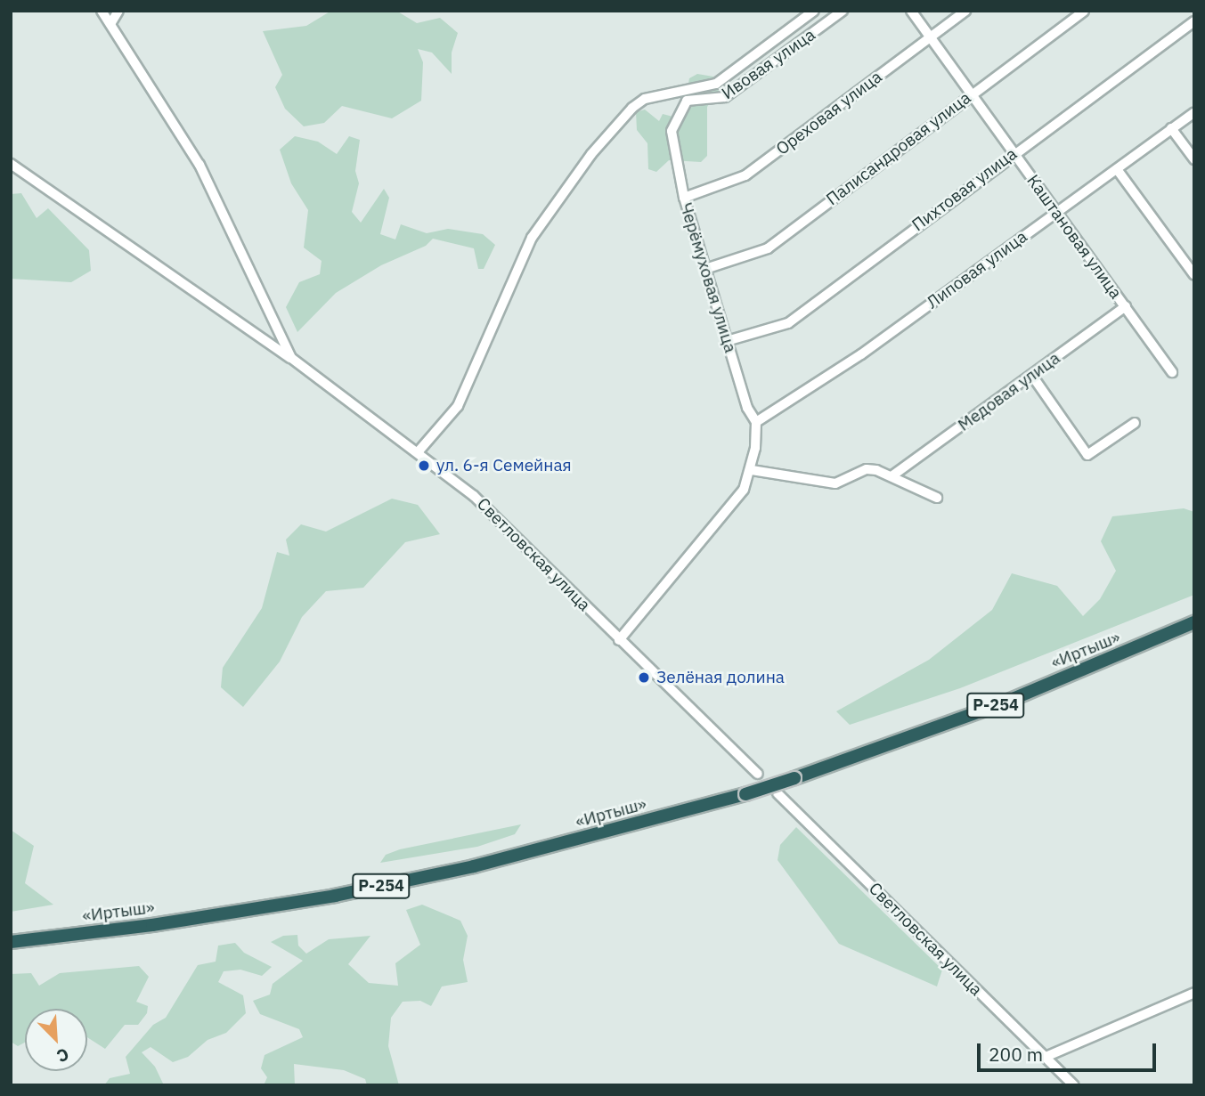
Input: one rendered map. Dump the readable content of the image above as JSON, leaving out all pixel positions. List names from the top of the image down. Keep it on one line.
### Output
{"streets":{"highway":["«Иртыш»","Р-254"],"street":["Ивовая улица","Ореховая улица","Палисандровая улица","Пихтовая улица","Каштановая улица","Липовая улица","Черёмуховая улица","Медовая улица","Светловская улица"]},"crossings":[["Ивовая улица","Черёмуховая улица"],["Ивовая улица","Светловская улица"],["Ореховая улица","Каштановая улица"],["Ореховая улица","Черёмуховая улица"],["Палисандровая улица","Каштановая улица"],["Палисандровая улица","Черёмуховая улица"],["Пихтовая улица","Каштановая улица"],["Пихтовая улица","Черёмуховая улица"],["Каштановая улица","Липовая улица"],["Каштановая улица","Медовая улица"],["Липовая улица","Черёмуховая улица"]],"places":["ул. 6-я Семейная","Зелёная долина"],"scale_bar":"200 m","north":"bottom right"}
